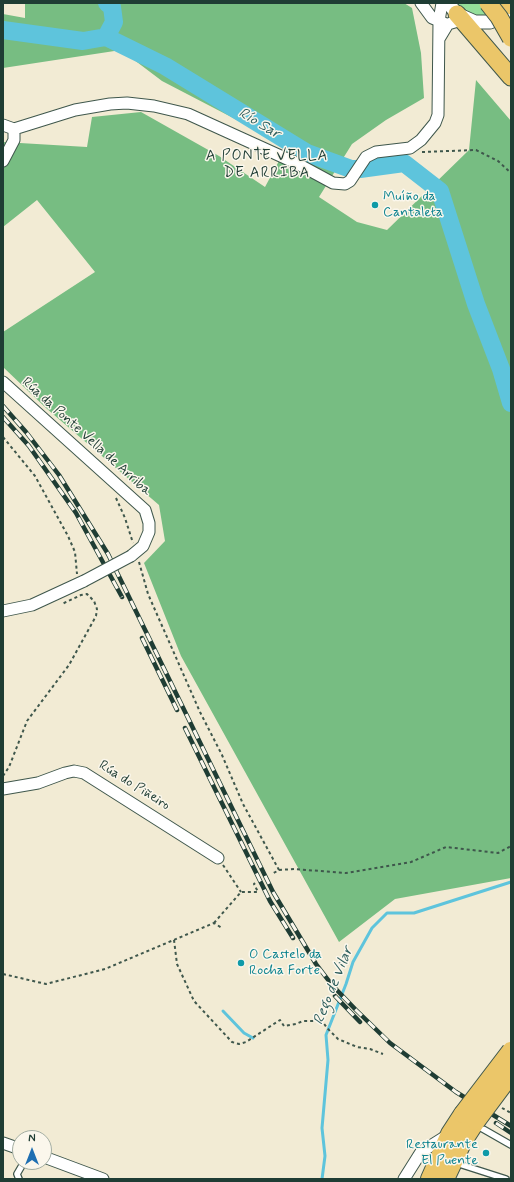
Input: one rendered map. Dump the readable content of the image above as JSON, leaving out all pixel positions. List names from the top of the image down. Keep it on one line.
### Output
{"streets":{"street":["Rúa da Ponte Vella de Arriba","Rúa do Piñeiro"]},"districts":["A PONTE VELLA DE ARRIBA"],"water":["Río Sar","Rego de Vilar"],"places":["Muíño da Cantaleta","O Castelo da Rocha Forte","Restaurante El Puente"],"north":"top"}
